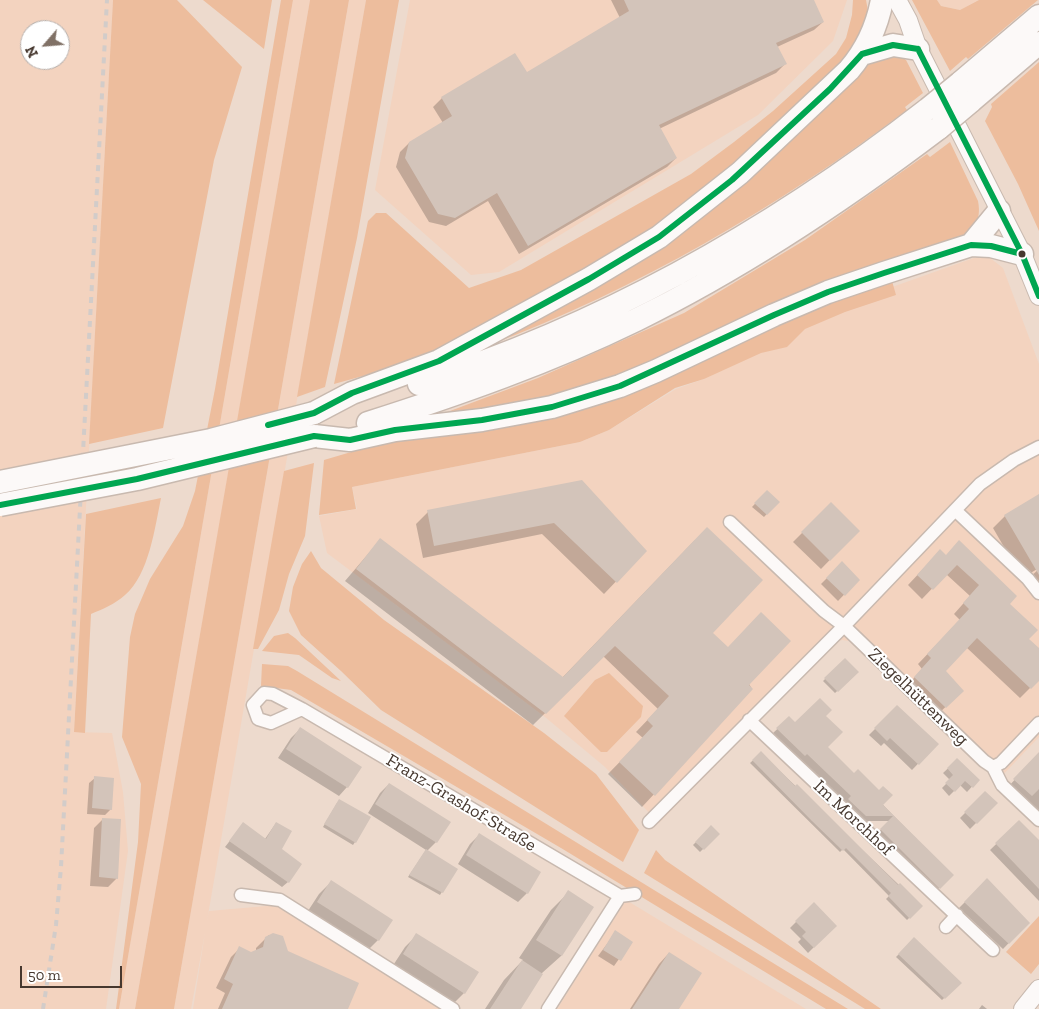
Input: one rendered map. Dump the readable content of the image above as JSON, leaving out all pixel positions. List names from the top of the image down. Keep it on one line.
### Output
{"streets":{"street":["Ziegelhüttenweg","Franz-Grashof-Straße","Im Morchhof"]},"lines":["transit line 50"],"scale_bar":"50 m","north":"bottom left"}
